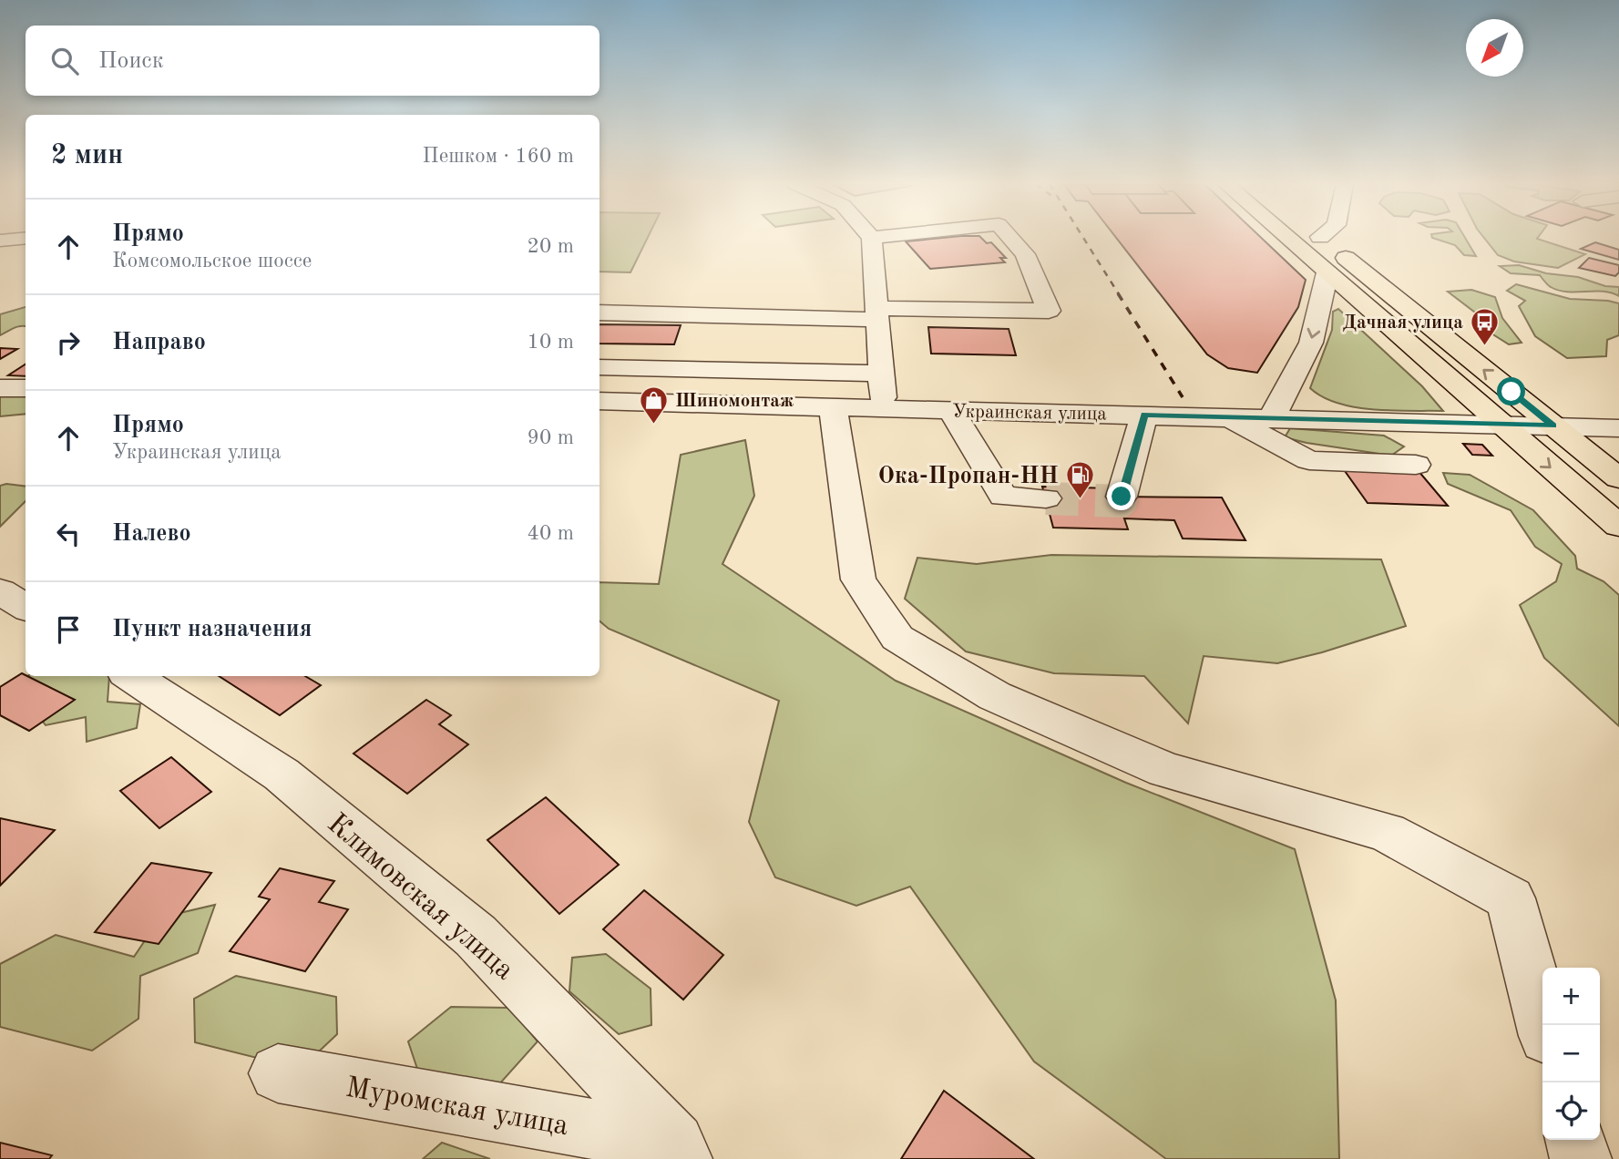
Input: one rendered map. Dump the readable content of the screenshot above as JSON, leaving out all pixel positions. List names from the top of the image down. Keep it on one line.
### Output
{"streets":{"street":["Украинская улица","Климовская улица","Муромская улица"]},"crossings":[["Климовская улица","Муромская улица"]],"places":{"bus stop":["Дачная улица"],"shop":["Шиномонтаж"],"fuel station":["Ока-Пропан-НН"]},"north":"bottom left","page":{"search":"Поиск","heading":["2 мин","Пешком · 160 m"],"list":[["Прямо","Комсомольское шоссе","20 m"],["Направо","10 m"],["Прямо","Украинская улица","90 m"],["Налево","40 m"],"Пункт назначения"],"map_buttons":["+","−"]}}
